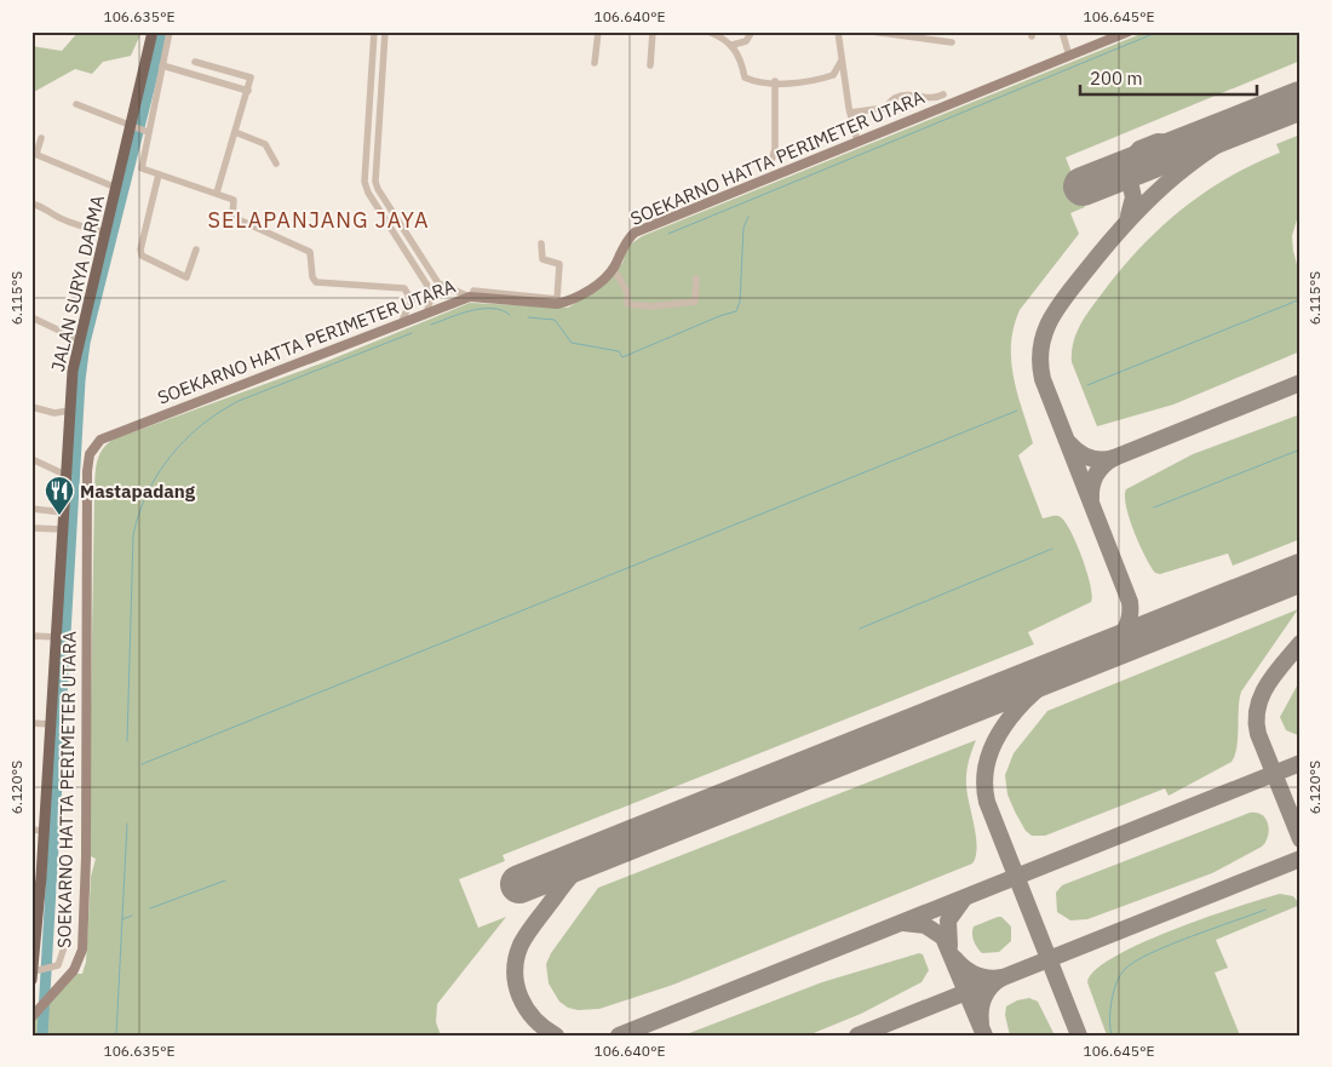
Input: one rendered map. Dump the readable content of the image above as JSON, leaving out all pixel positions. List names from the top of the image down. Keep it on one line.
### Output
{"streets":{"main road":["SOEKARNO HATTA PERIMETER UTARA","JALAN SURYA DARMA"]},"districts":["SELAPANJANG JAYA"],"places":{"restaurant":["Mastapadang"]},"scale_bar":"200 m","coordinates":["106.635°E","106.640°E","106.645°E","6.115°S","6.120°S"]}
